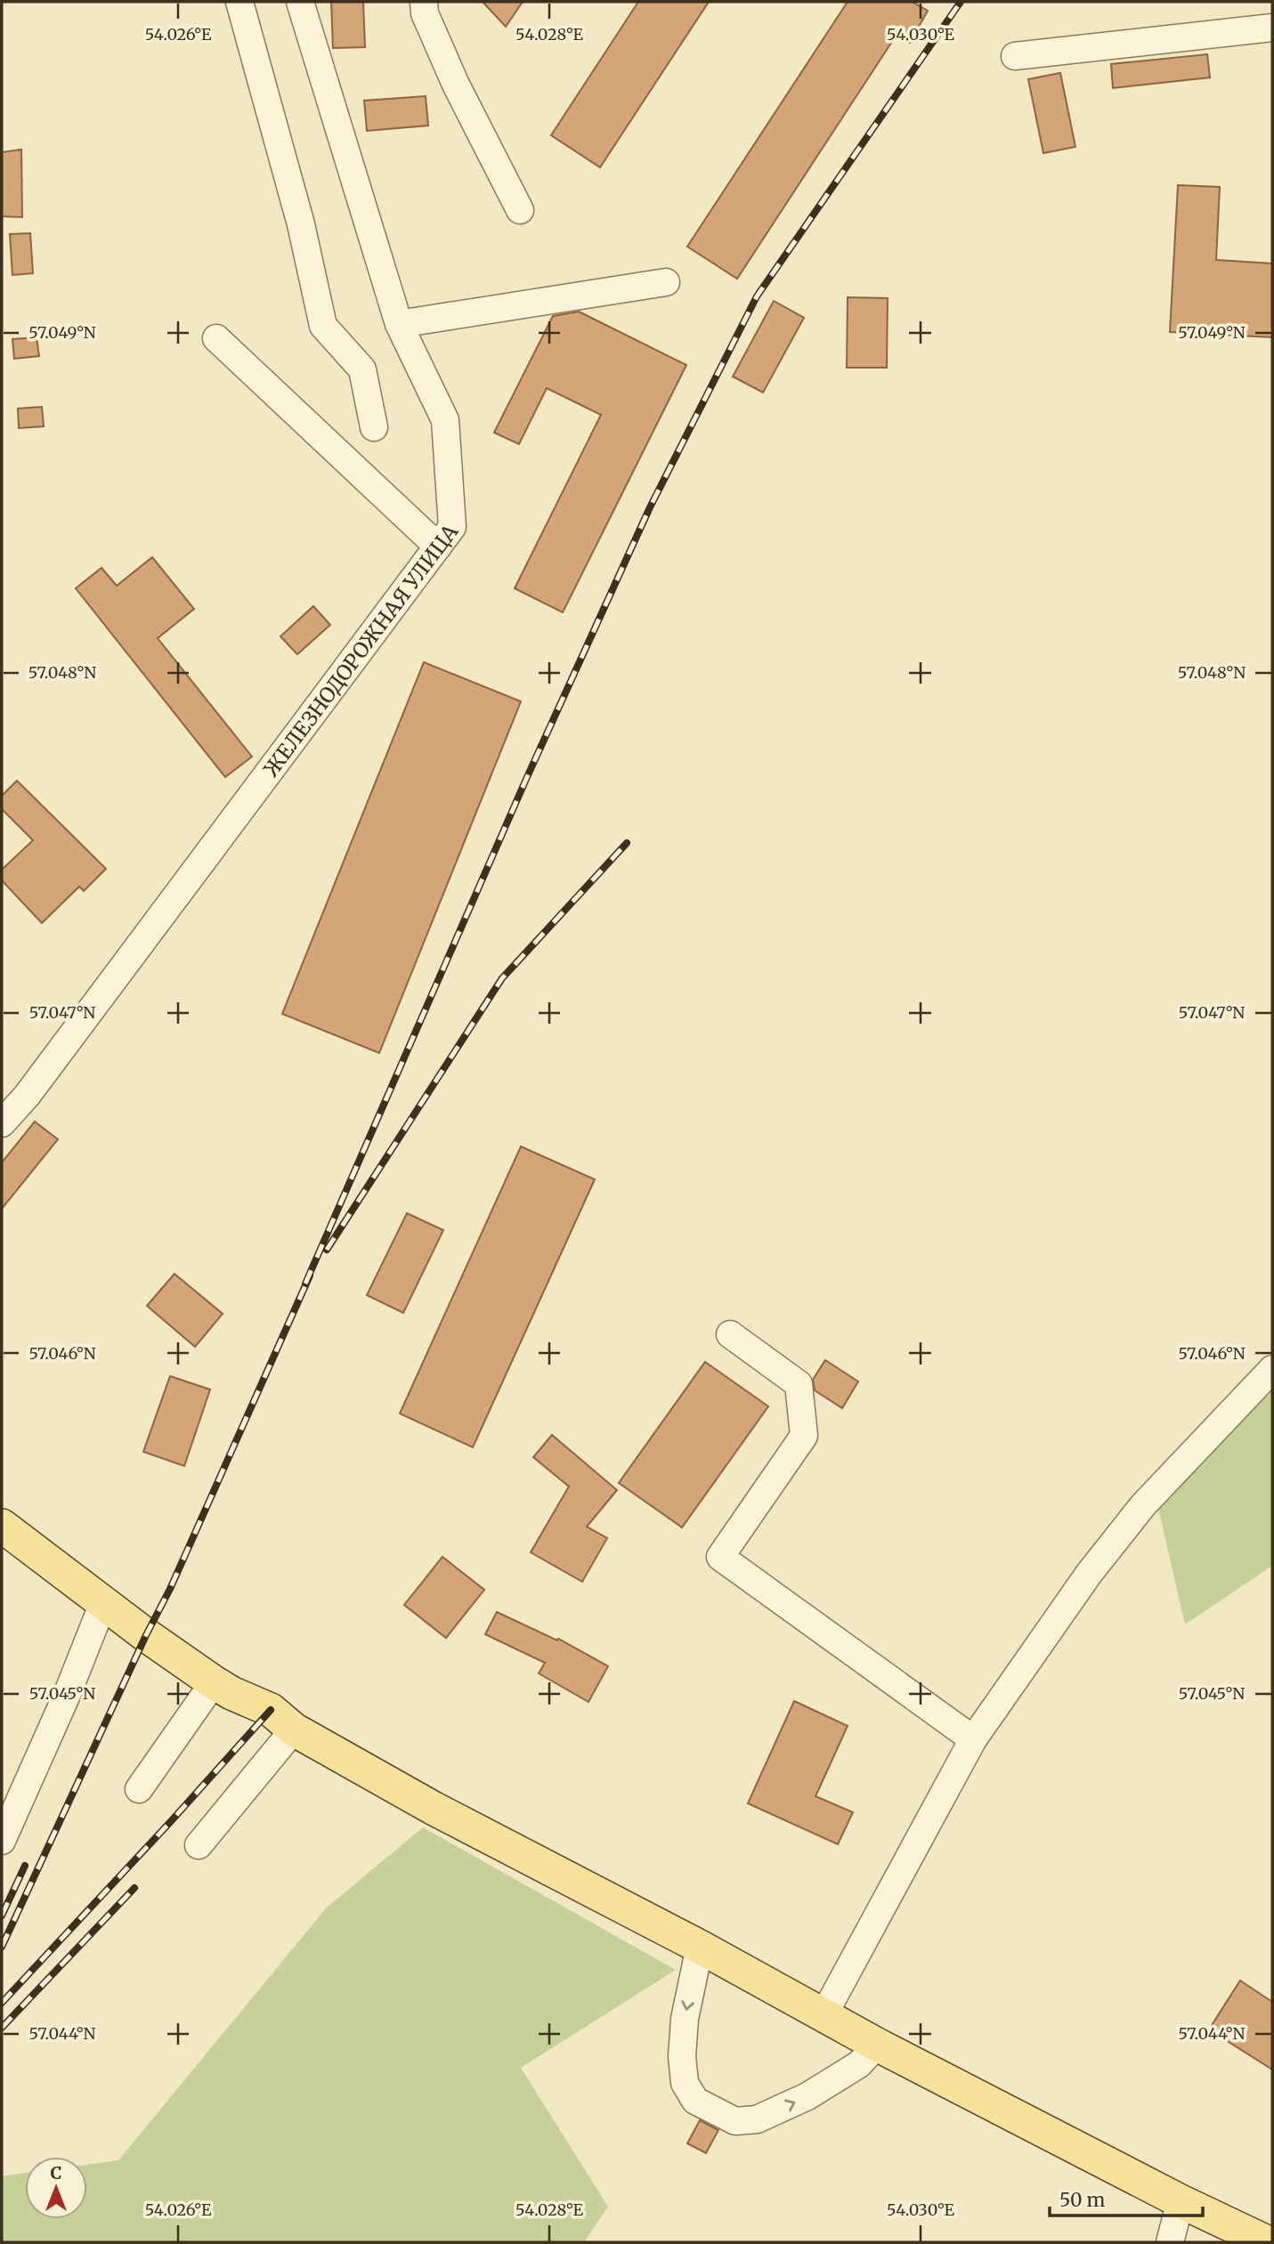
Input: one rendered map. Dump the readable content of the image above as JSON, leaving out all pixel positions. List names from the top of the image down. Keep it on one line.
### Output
{"streets":{"street":["ЖЕЛЕЗНОДОРОЖНАЯ УЛИЦА"]},"scale_bar":"50 m","north":"top","coordinates":["54.026°E","54.028°E","54.030°E","57.049°N","57.048°N","57.047°N","57.046°N","57.045°N","57.044°N"]}
